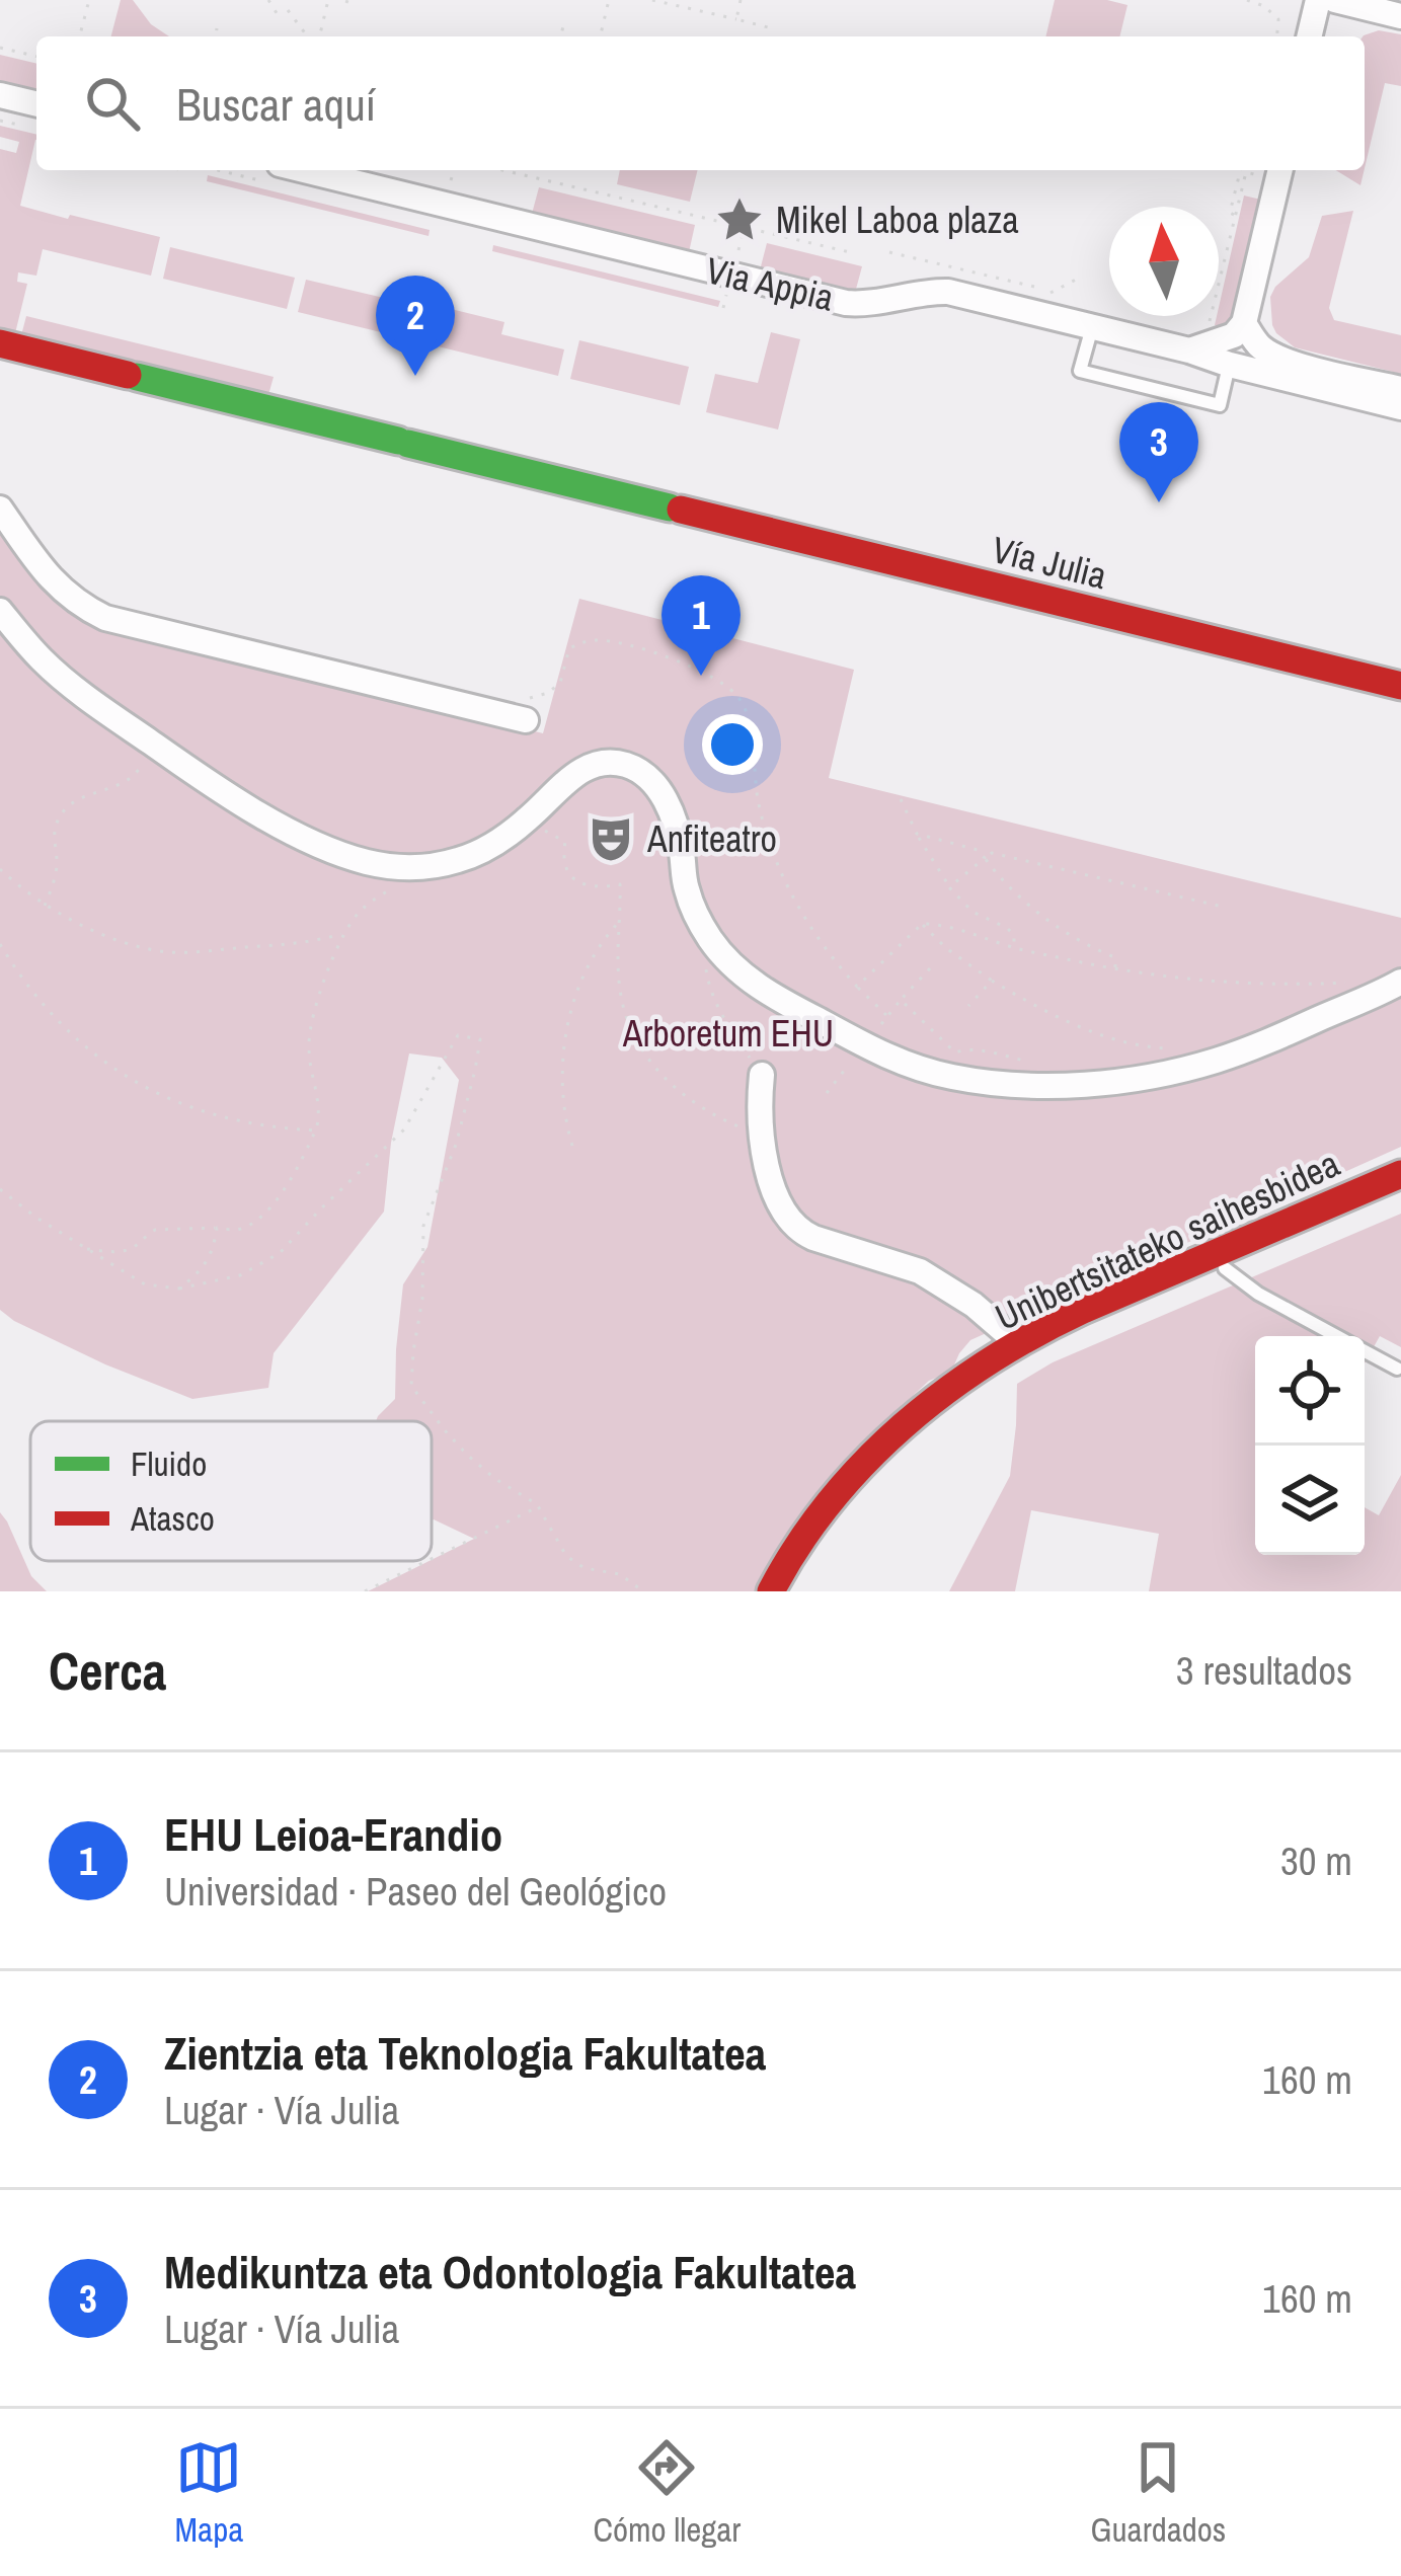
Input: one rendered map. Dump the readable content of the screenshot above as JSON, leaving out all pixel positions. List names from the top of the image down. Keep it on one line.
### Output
{"streets":{"main road":["Vía Julia","Unibertsitateko saihesbidea"],"street":["Via Appia"]},"parks":["Arboretum EHU"],"places":{"place":["Mikel Laboa plaza"],"theatre":["Anfiteatro"]},"legend":["Fluido","Atasco"],"north":"top","page":{"search":"Buscar aquí","pins":["2","3","1"],"heading":["Cerca","3 resultados"],"list":[{"mark":"1","name":"EHU Leioa-Erandio","note":"Universidad · Paseo del Geológico","value":"30 m"},{"mark":"2","name":"Zientzia eta Teknologia Fakultatea","note":"Lugar · Vía Julia","value":"160 m"},{"mark":"3","name":"Medikuntza eta Odontologia Fakultatea","note":"Lugar · Vía Julia","value":"160 m"}],"nav":["Mapa","Cómo llegar","Guardados"]}}
